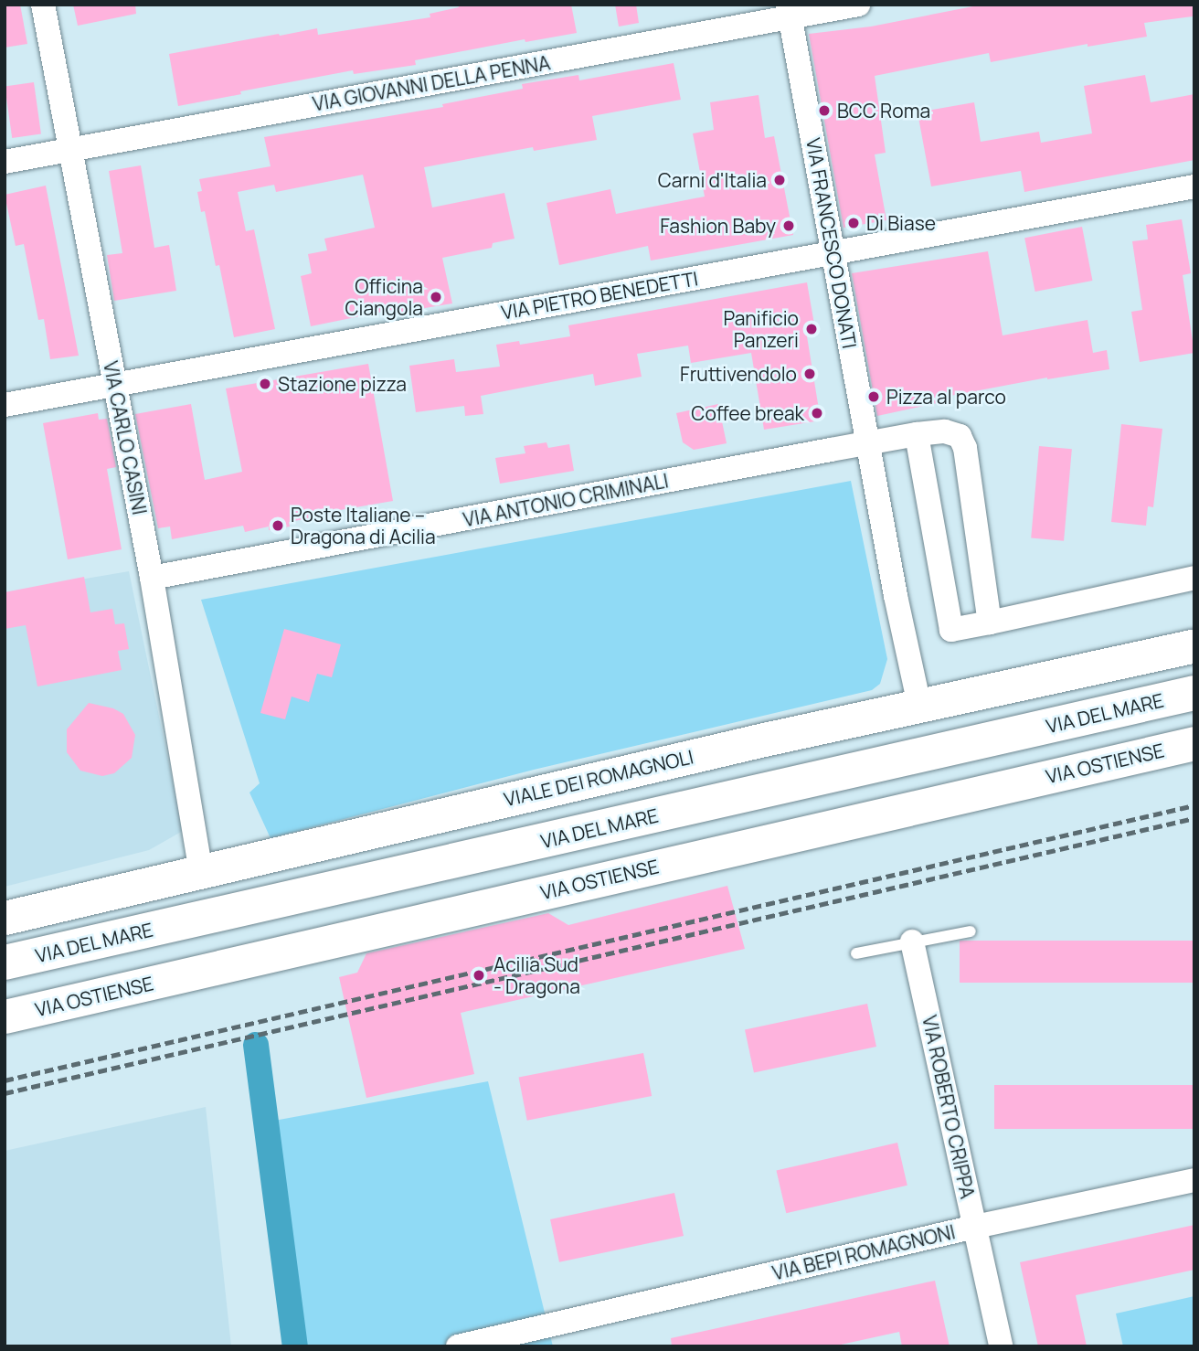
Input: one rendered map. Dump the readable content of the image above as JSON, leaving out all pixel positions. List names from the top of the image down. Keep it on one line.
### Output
{"streets":{"main road":["VIA DEL MARE","VIA OSTIENSE","VIALE DEI ROMAGNOLI"],"street":["VIA GIOVANNI DELLA PENNA","VIA FRANCESCO DONATI","VIA PIETRO BENEDETTI","VIA CARLO CASINI","VIA ANTONIO CRIMINALI","VIA ROBERTO CRIPPA","VIA BEPI ROMAGNONI"]},"crossings":[["VIA GIOVANNI DELLA PENNA","VIA FRANCESCO DONATI"],["VIA GIOVANNI DELLA PENNA","VIA CARLO CASINI"],["VIA FRANCESCO DONATI","VIA PIETRO BENEDETTI"],["VIA FRANCESCO DONATI","VIA ANTONIO CRIMINALI"],["VIA FRANCESCO DONATI","VIALE DEI ROMAGNOLI"],["VIA PIETRO BENEDETTI","VIA CARLO CASINI"],["VIA CARLO CASINI","VIA ANTONIO CRIMINALI"],["VIA CARLO CASINI","VIALE DEI ROMAGNOLI"],["VIA ROBERTO CRIPPA","VIA BEPI ROMAGNONI"]],"places":["BCC Roma","Carni d'Italia","Di Biase","Fashion Baby","Officina Ciangola","Panificio Panzeri","Fruttivendolo","Stazione pizza","Pizza al parco","Coffee break","Poste Italiane – Dragona di Acilia","Acilia Sud - Dragona"]}
